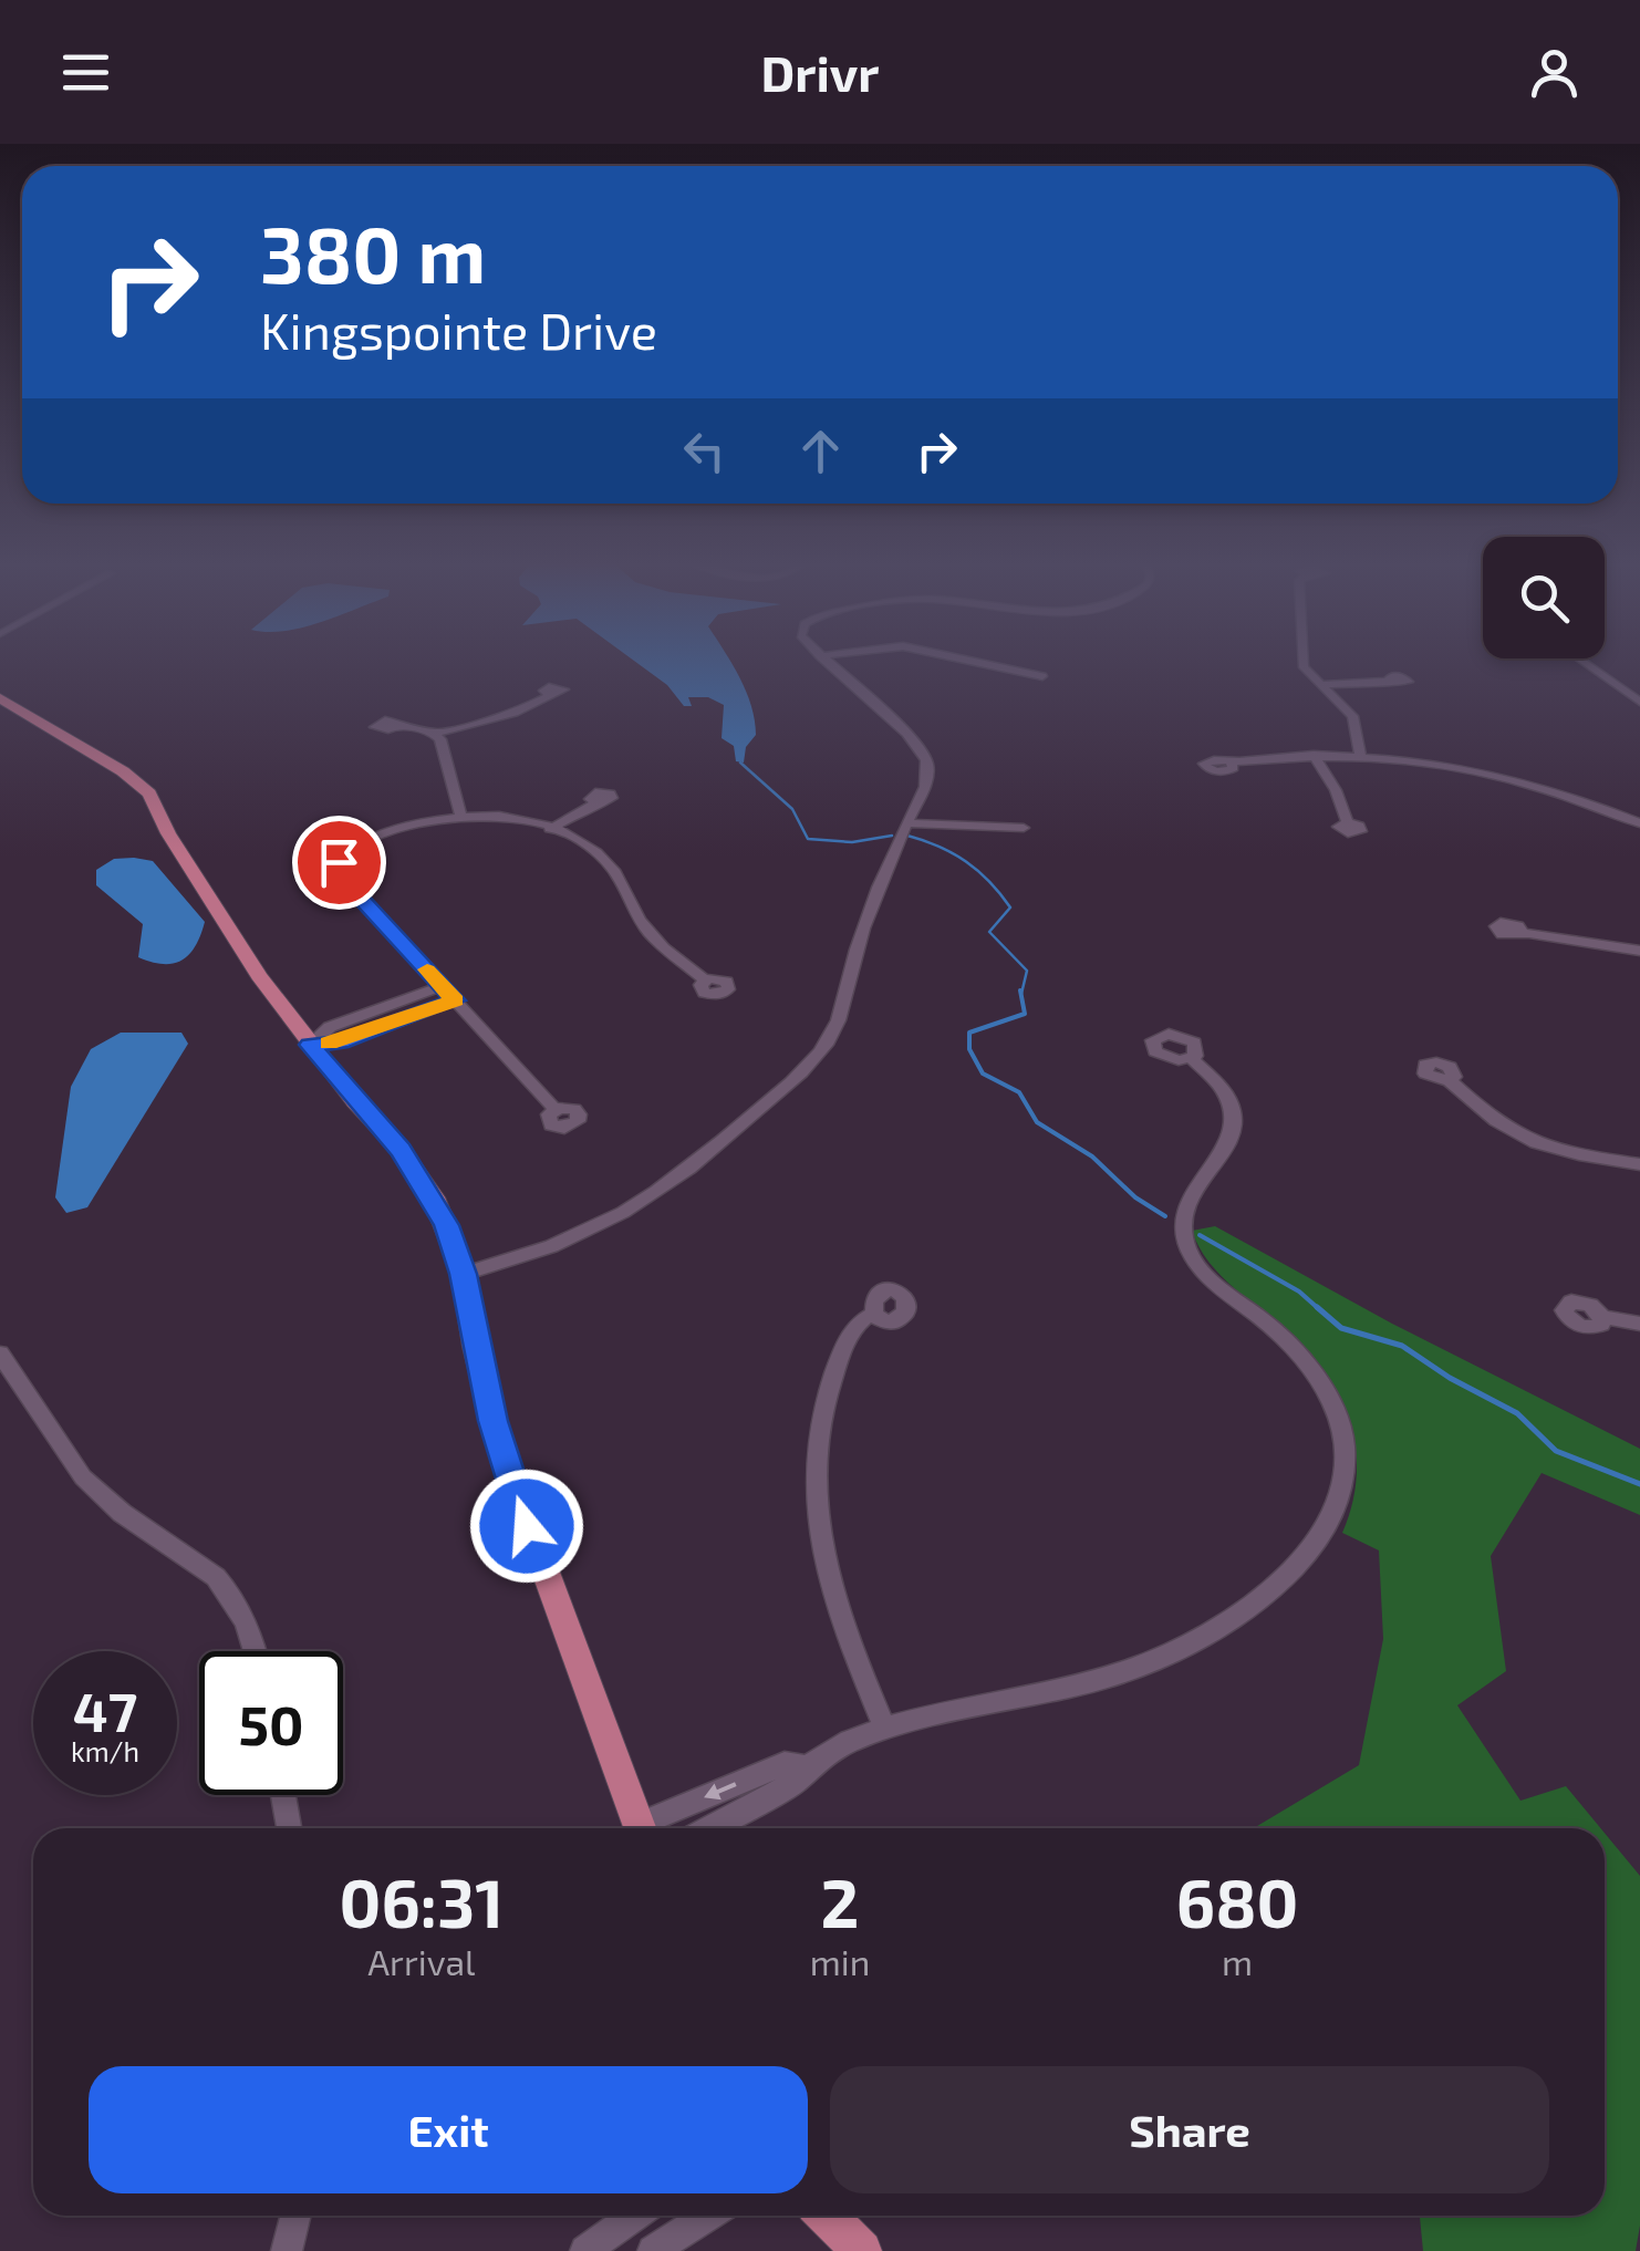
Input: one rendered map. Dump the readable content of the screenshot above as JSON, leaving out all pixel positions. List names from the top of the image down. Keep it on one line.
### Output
{"page":{"header":"Drivr","turn":["380 m","Kingspointe Drive"],"speed":"47 km/h","limit":"50","eta":["06:31","Arrival","2","min","680","m"],"buttons":["Exit","Share"]}}
